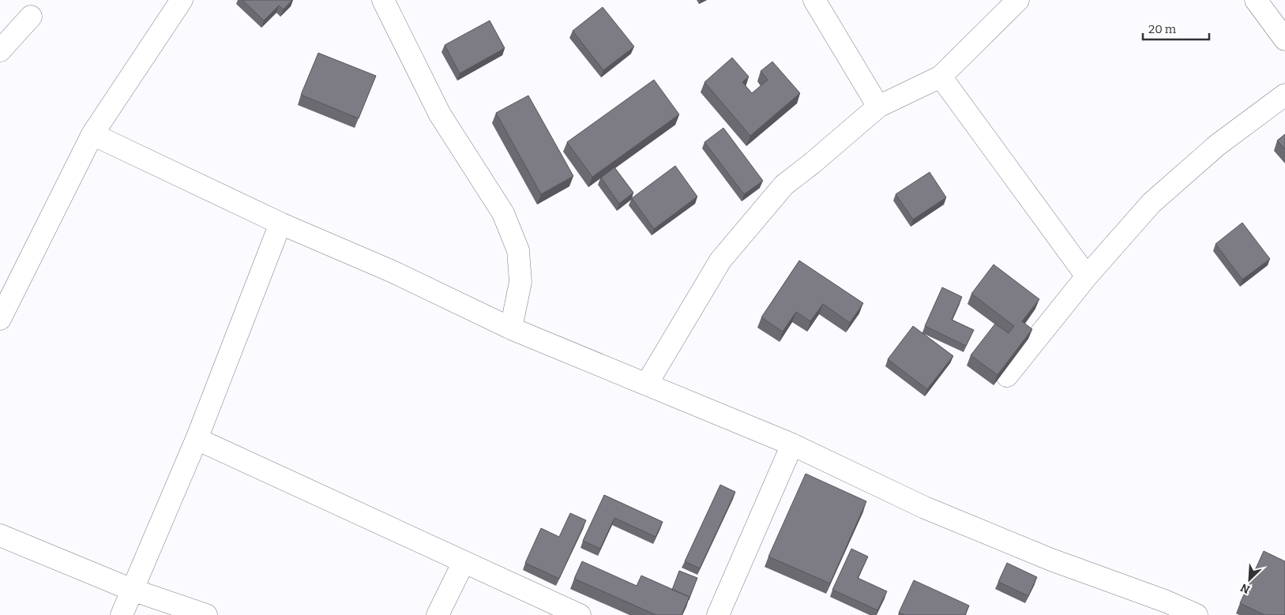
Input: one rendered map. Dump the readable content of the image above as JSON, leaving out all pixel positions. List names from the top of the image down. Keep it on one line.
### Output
{"scale_bar":"20 m","north":"bottom left"}
